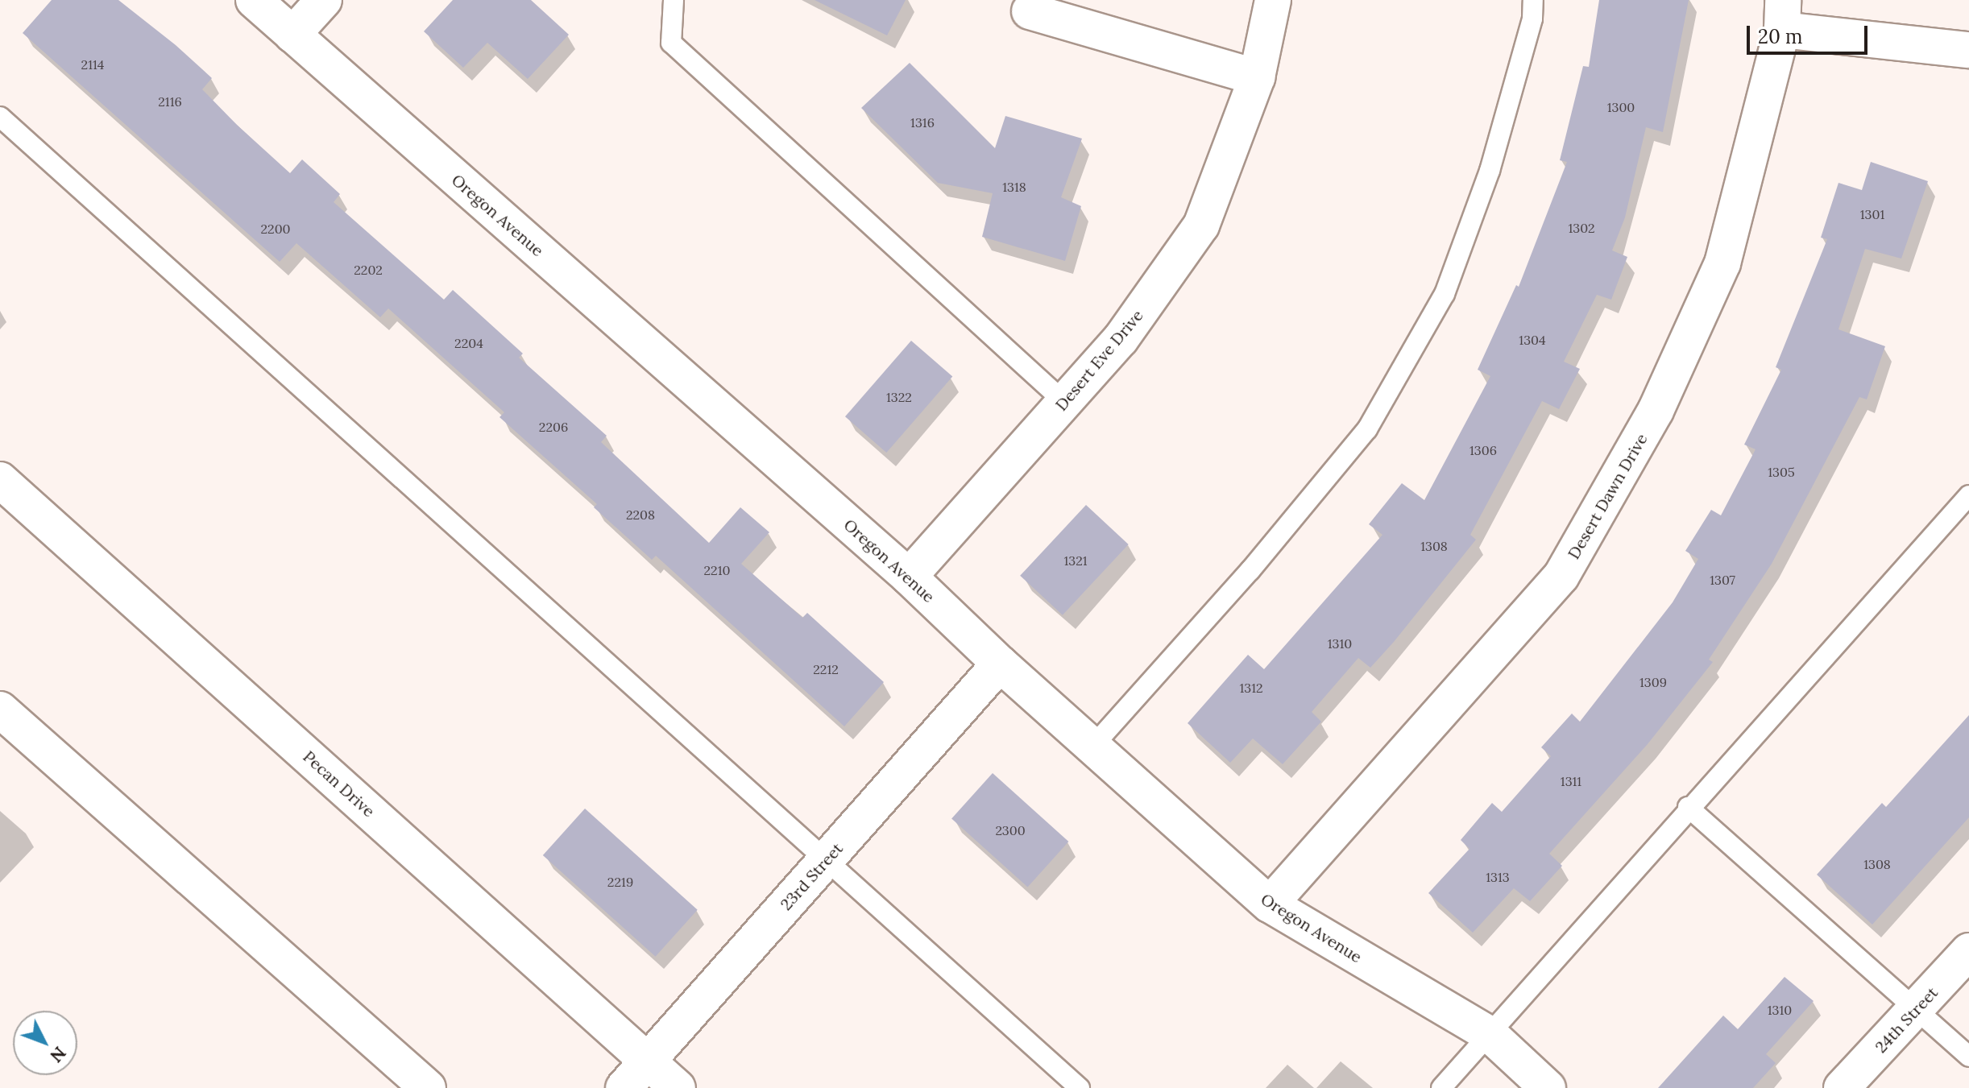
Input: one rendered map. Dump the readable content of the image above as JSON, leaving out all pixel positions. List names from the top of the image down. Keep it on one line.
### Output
{"streets":{"street":["Oregon Avenue","Desert Eve Drive","Desert Dawn Drive","Pecan Drive","23rd Street","24th Street"]},"crossings":[["Oregon Avenue","Desert Eve Drive"],["Oregon Avenue","Desert Dawn Drive"],["Oregon Avenue","23rd Street"],["Pecan Drive","23rd Street"]],"house_numbers":["2114","2116","1300","1316","1318","1301","1302","2200","2202","1304","2204","1322","2206","1306","1305","2208","1308","1321","2210","1307","1310","2212","1309","1312","1311","2300","1308","1313","2219","1310"],"scale_bar":"20 m","north":"bottom right"}
